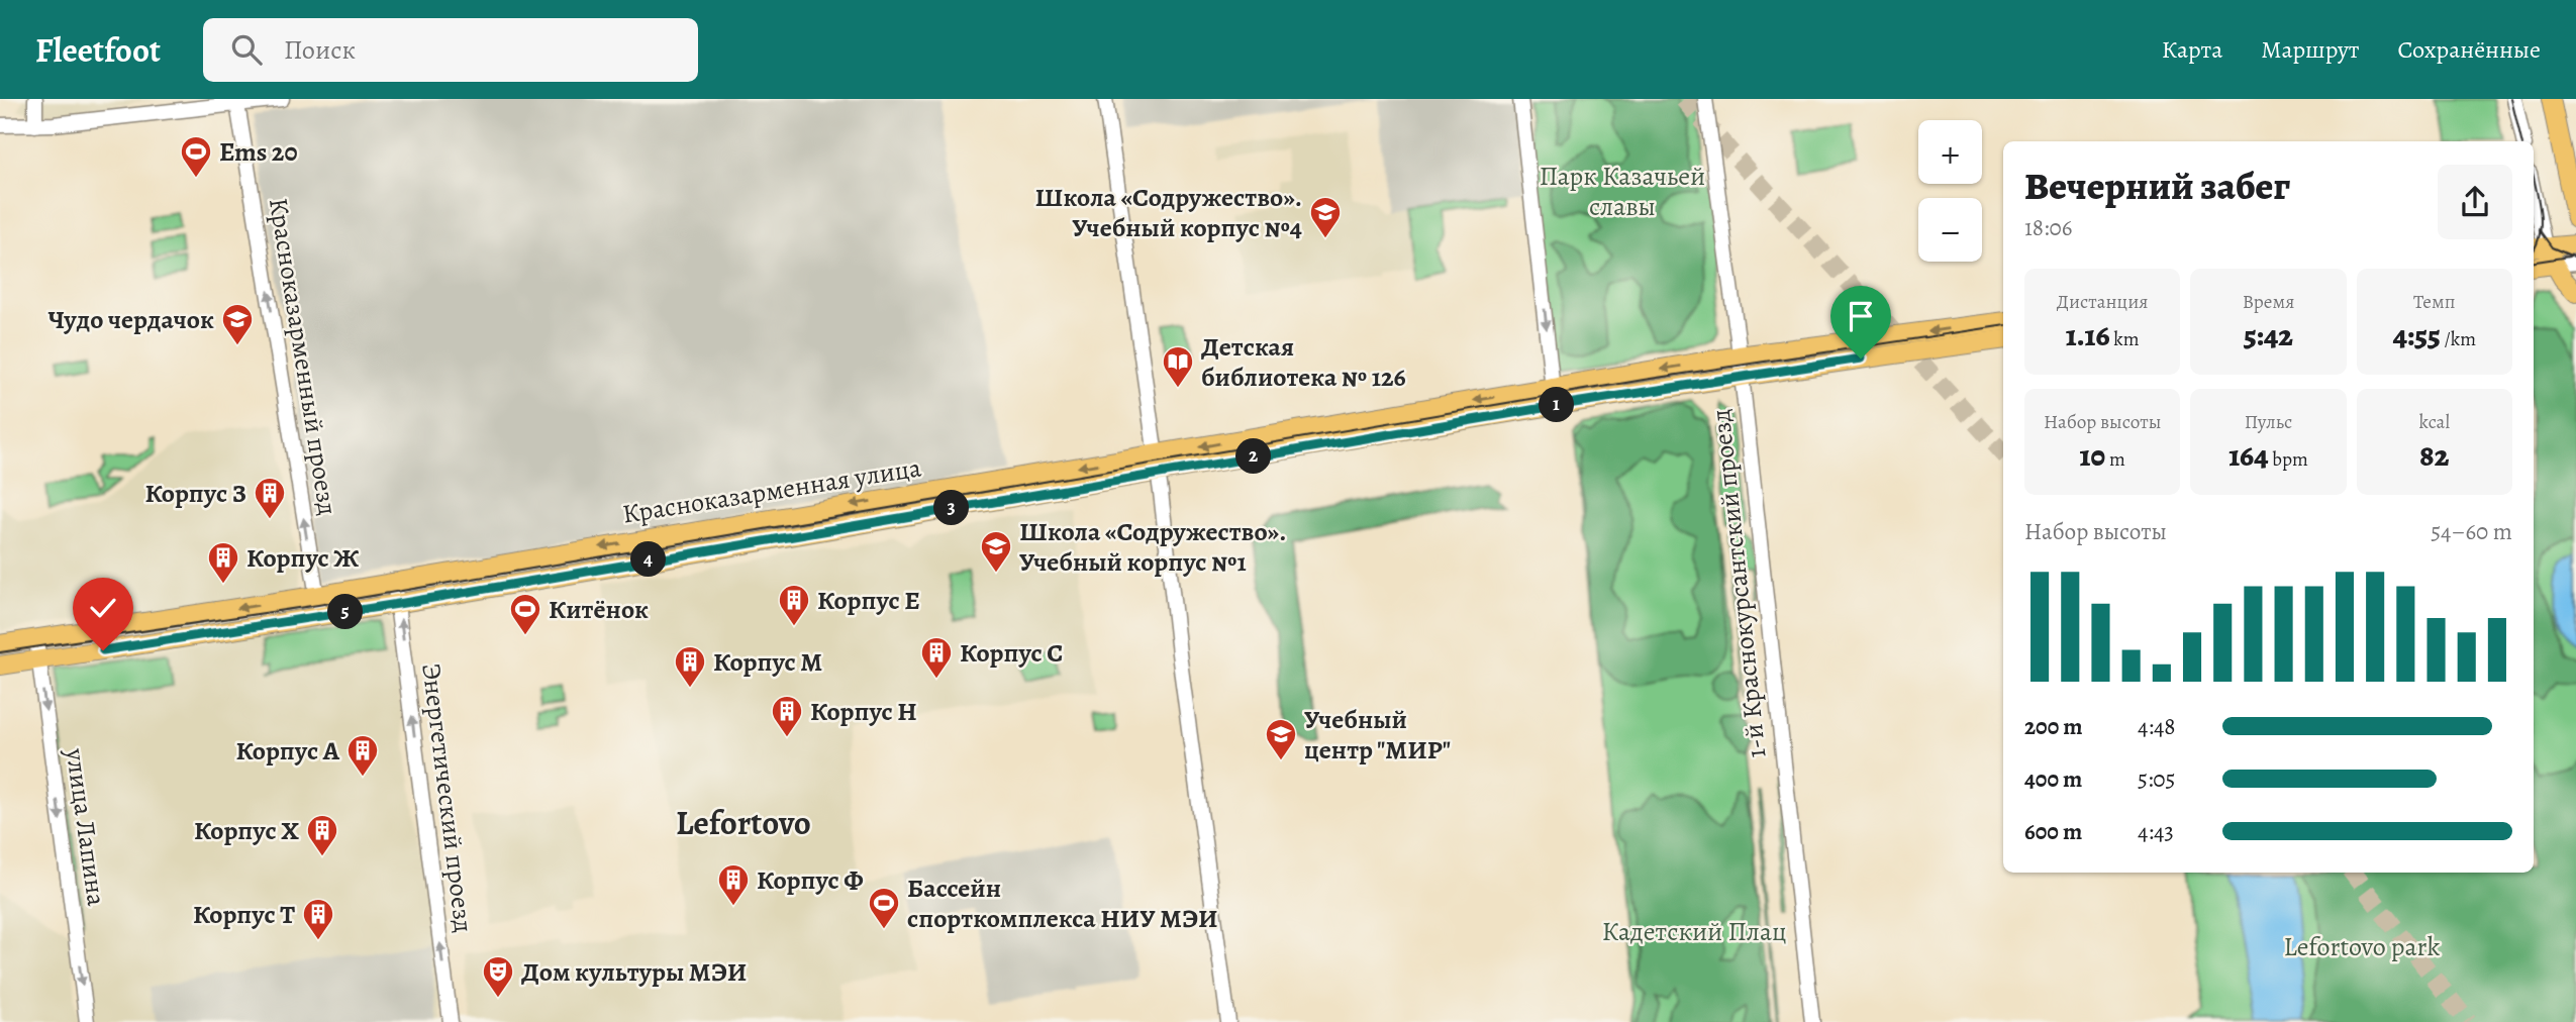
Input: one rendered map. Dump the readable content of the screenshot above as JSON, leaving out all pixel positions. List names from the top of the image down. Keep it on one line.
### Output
{"streets":{"main road":["Красноказарменная улица"],"street":["Красноказарменный проезд","1-й Краснокурсантский проезд","Энергетический проезд","улица Лапина"]},"crossings":[["Красноказарменный проезд","Красноказарменная улица"],["Красноказарменная улица","Энергетический проезд"],["Красноказарменная улица","улица Лапина"]],"one_way":["Красноказарменный проезд","Энергетический проезд","улица Лапина"],"districts":["Lefortovo"],"parks":["Парк Казачьей славы","Кадетский Плац","Lefortovo park"],"places":{"sports":["Ems 20","Китёнок","Бассейн спорткомплекса НИУ МЭИ"],"school or university":["Школа «Содружество». Учебный корпус №4","Чудо чердачок","Школа «Содружество». Учебный корпус №1","Учебный центр \"МИР\""],"library":["Детская библиотека № 126"],"building":["Корпус З","Корпус Ж","Корпус Е","Корпус С","Корпус М","Корпус Н","Корпус А","Корпус Х","Корпус Ф","Корпус Т"],"theatre":["Дом культуры МЭИ"]},"page":{"header":"Fleetfoot","search":"Поиск","nav":["Карта","Маршрут","Сохранённые"],"map_buttons":["+","−"],"heading":["Вечерний забег","18:06"],"stats":[["Дистанция","1.16 km"],["Время","5:42"],["Темп","4:55 /km"],["Набор высоты","10 m"],["Пульс","164 bpm"],["kcal","82"]],"pins":["1","2","3","4","5"],"chart":["Набор высоты","54–60 m"],"list":[{"name":"200 m","note":"4:48"},{"name":"400 m","note":"5:05"},{"name":"600 m","note":"4:43"}]}}
